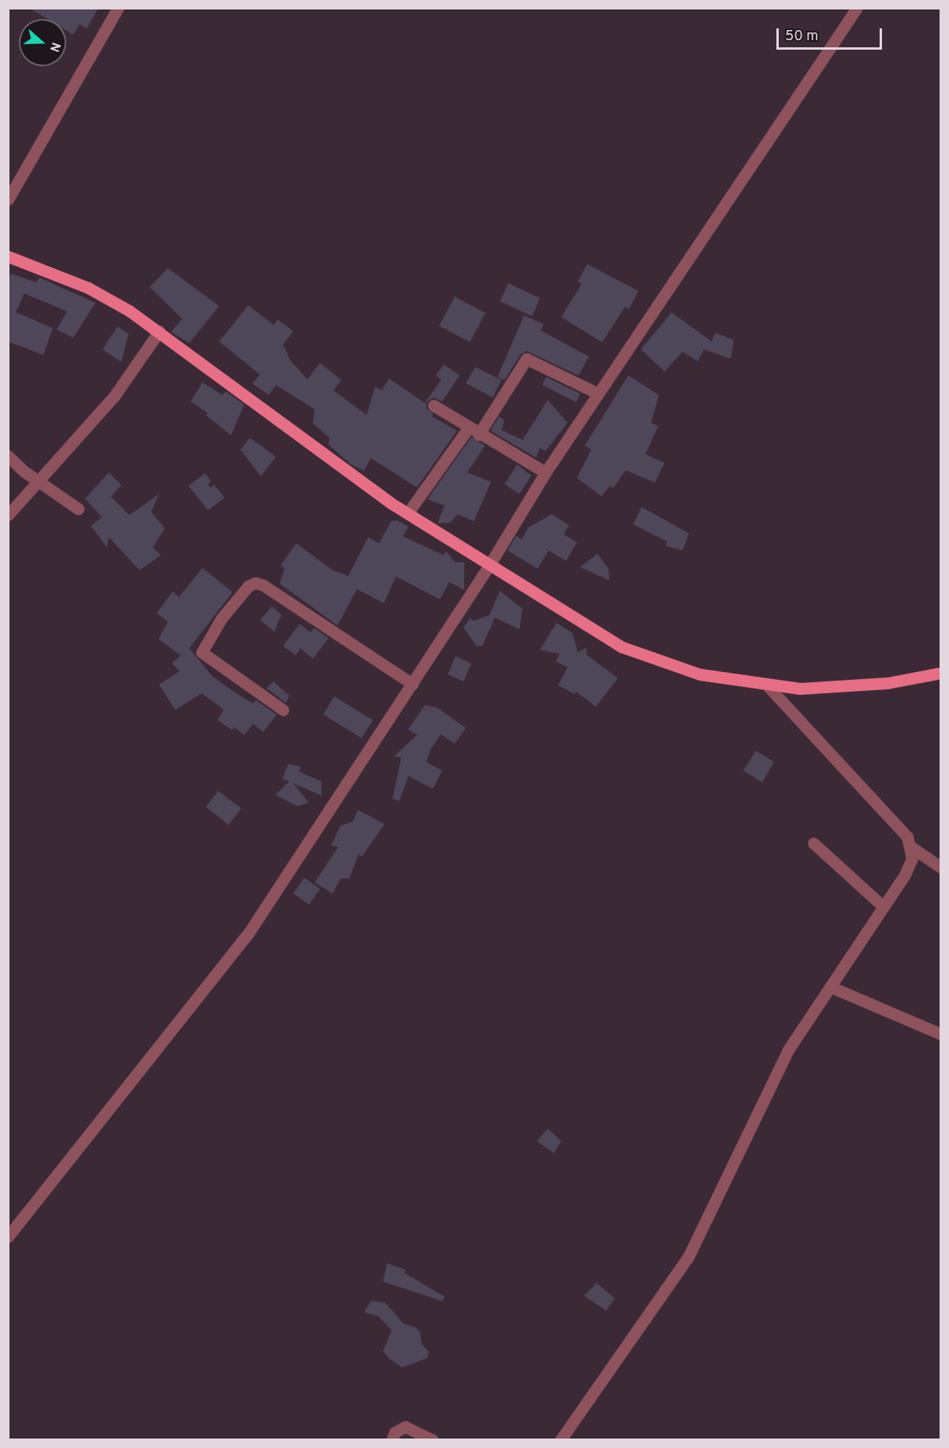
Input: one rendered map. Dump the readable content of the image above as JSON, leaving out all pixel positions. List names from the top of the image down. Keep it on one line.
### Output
{"scale_bar":"50 m","north":"right"}
